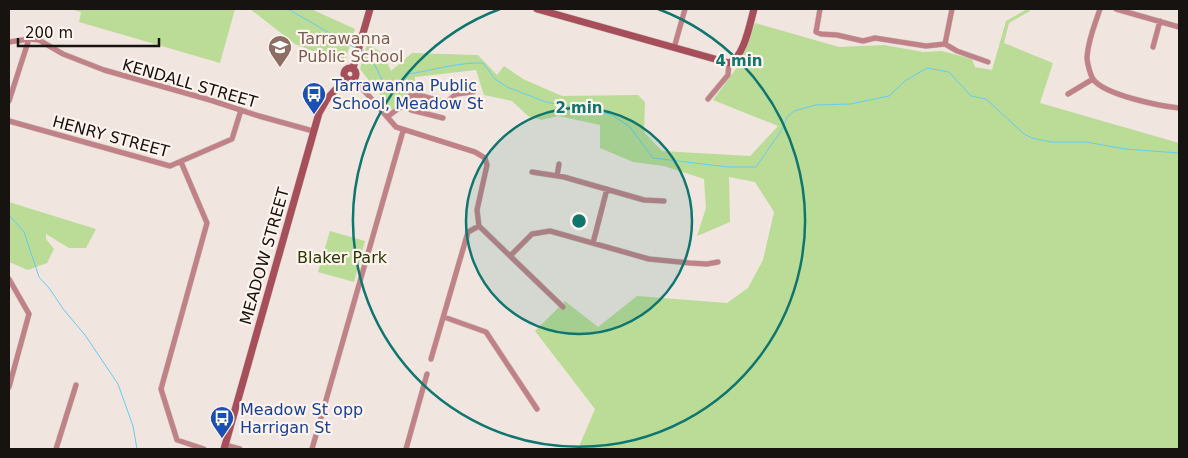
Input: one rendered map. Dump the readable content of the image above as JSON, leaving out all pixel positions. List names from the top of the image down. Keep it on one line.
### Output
{"streets":{"main road":["MEADOW STREET"],"street":["KENDALL STREET","HENRY STREET"]},"crossings":[["KENDALL STREET","HENRY STREET"],["KENDALL STREET","MEADOW STREET"]],"parks":["Blaker Park"],"places":{"school or university":["Tarrawanna Public School"],"bus stop":["Tarrawanna Public School, Meadow St","Meadow St opp Harrigan St"]},"scale_bar":"200 m","rings":["4 min","2 min"]}
